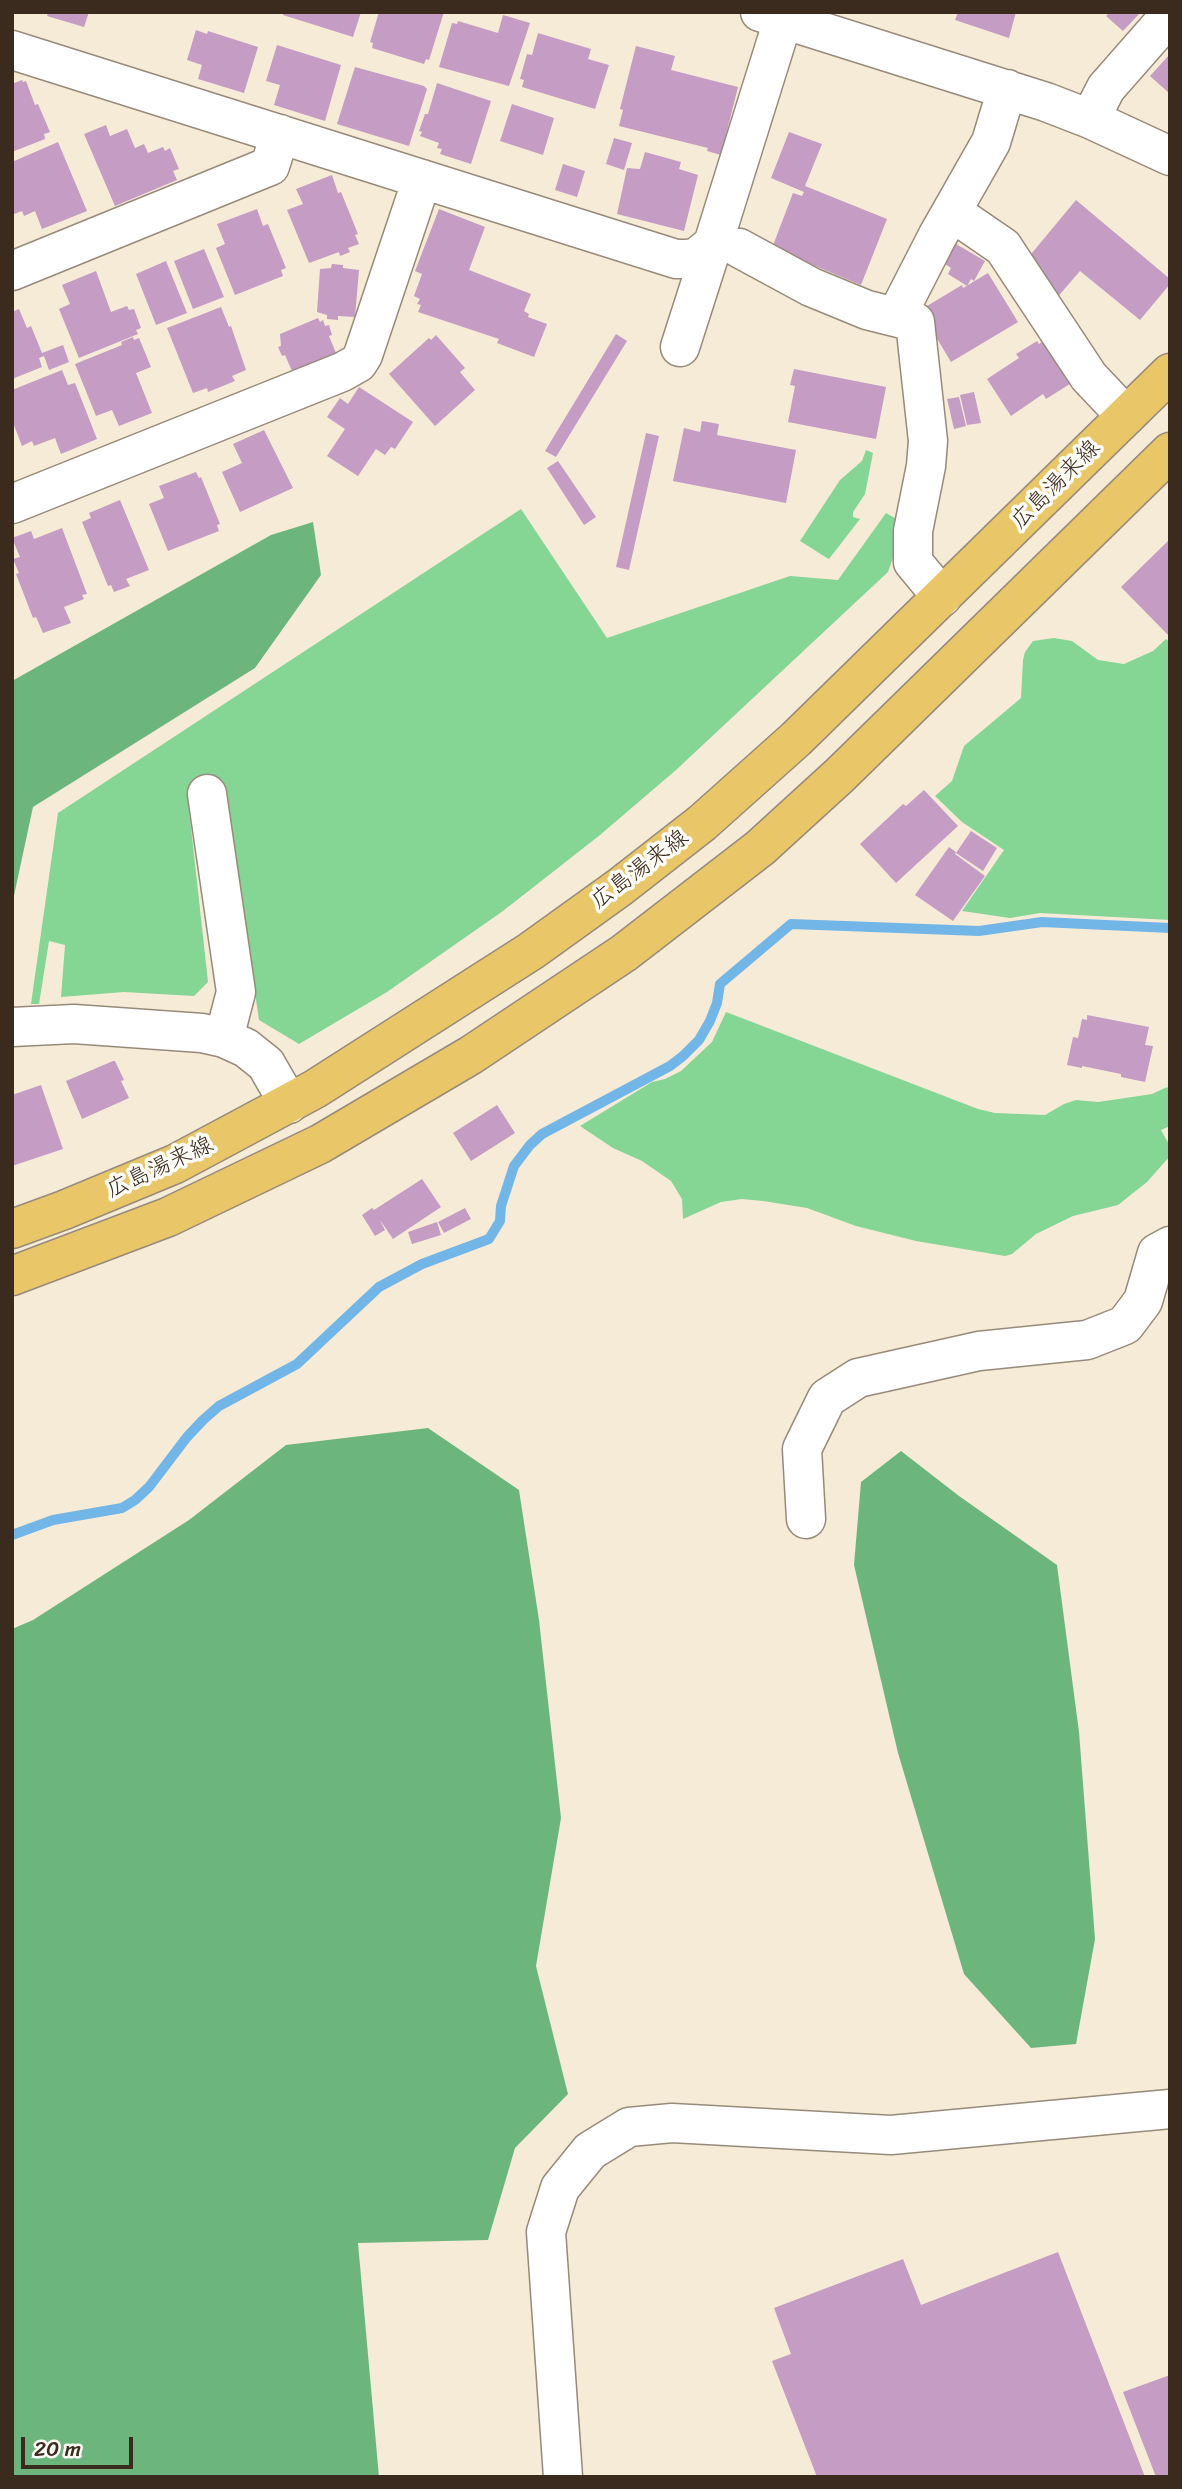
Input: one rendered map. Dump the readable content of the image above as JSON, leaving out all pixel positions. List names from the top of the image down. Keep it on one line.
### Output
{"streets":{"main road":["広島湯来線"]},"scale_bar":"20 m"}
